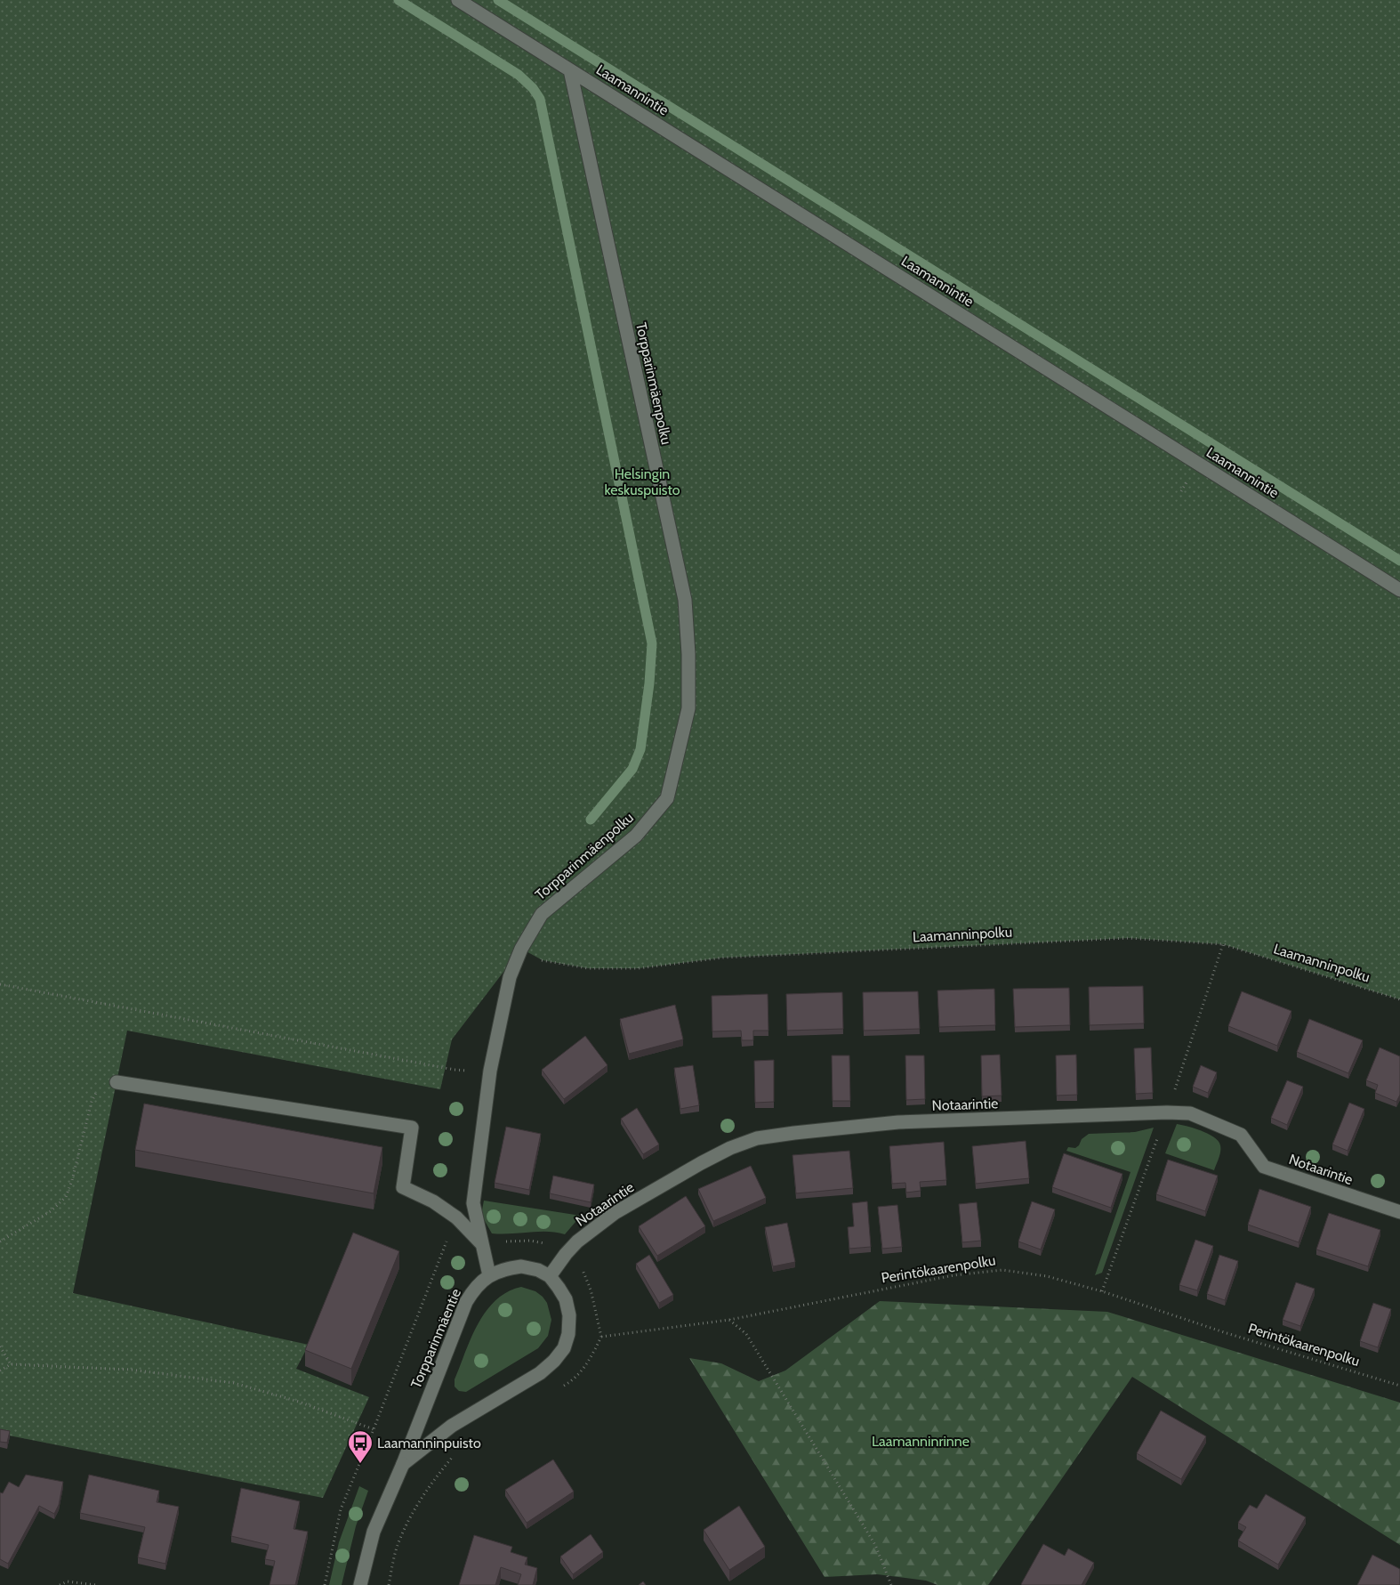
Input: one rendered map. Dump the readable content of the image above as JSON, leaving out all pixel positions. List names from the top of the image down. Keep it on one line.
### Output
{"streets":{"street":["Laamannintie","Torpparinmäenpolku","Notaarintie","Torpparinmäentie"],"path":["Laamanninpolku","Perintökaarenpolku"]},"crossings":[["Laamannintie","Torpparinmäenpolku"],["Torpparinmäenpolku","Laamanninpolku"],["Torpparinmäenpolku","Torpparinmäentie"],["Notaarintie","Torpparinmäentie"]],"parks":["Helsingin keskuspuisto","Laamanninrinne"],"places":{"bus stop":["Laamanninpuisto"]}}
